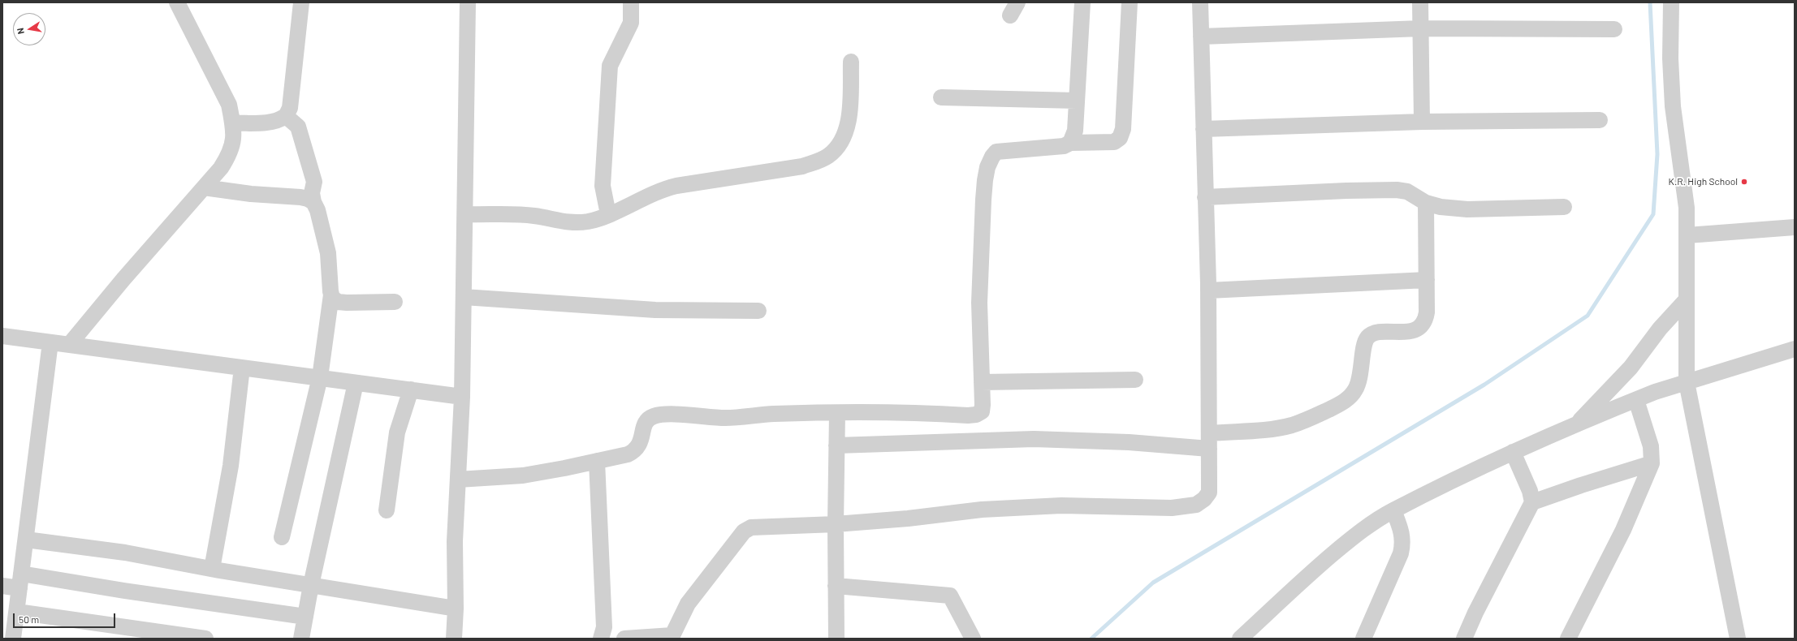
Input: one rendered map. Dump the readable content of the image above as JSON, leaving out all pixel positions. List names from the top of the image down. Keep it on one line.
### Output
{"places":["K.R. High School"],"scale_bar":"50 m","north":"left"}
